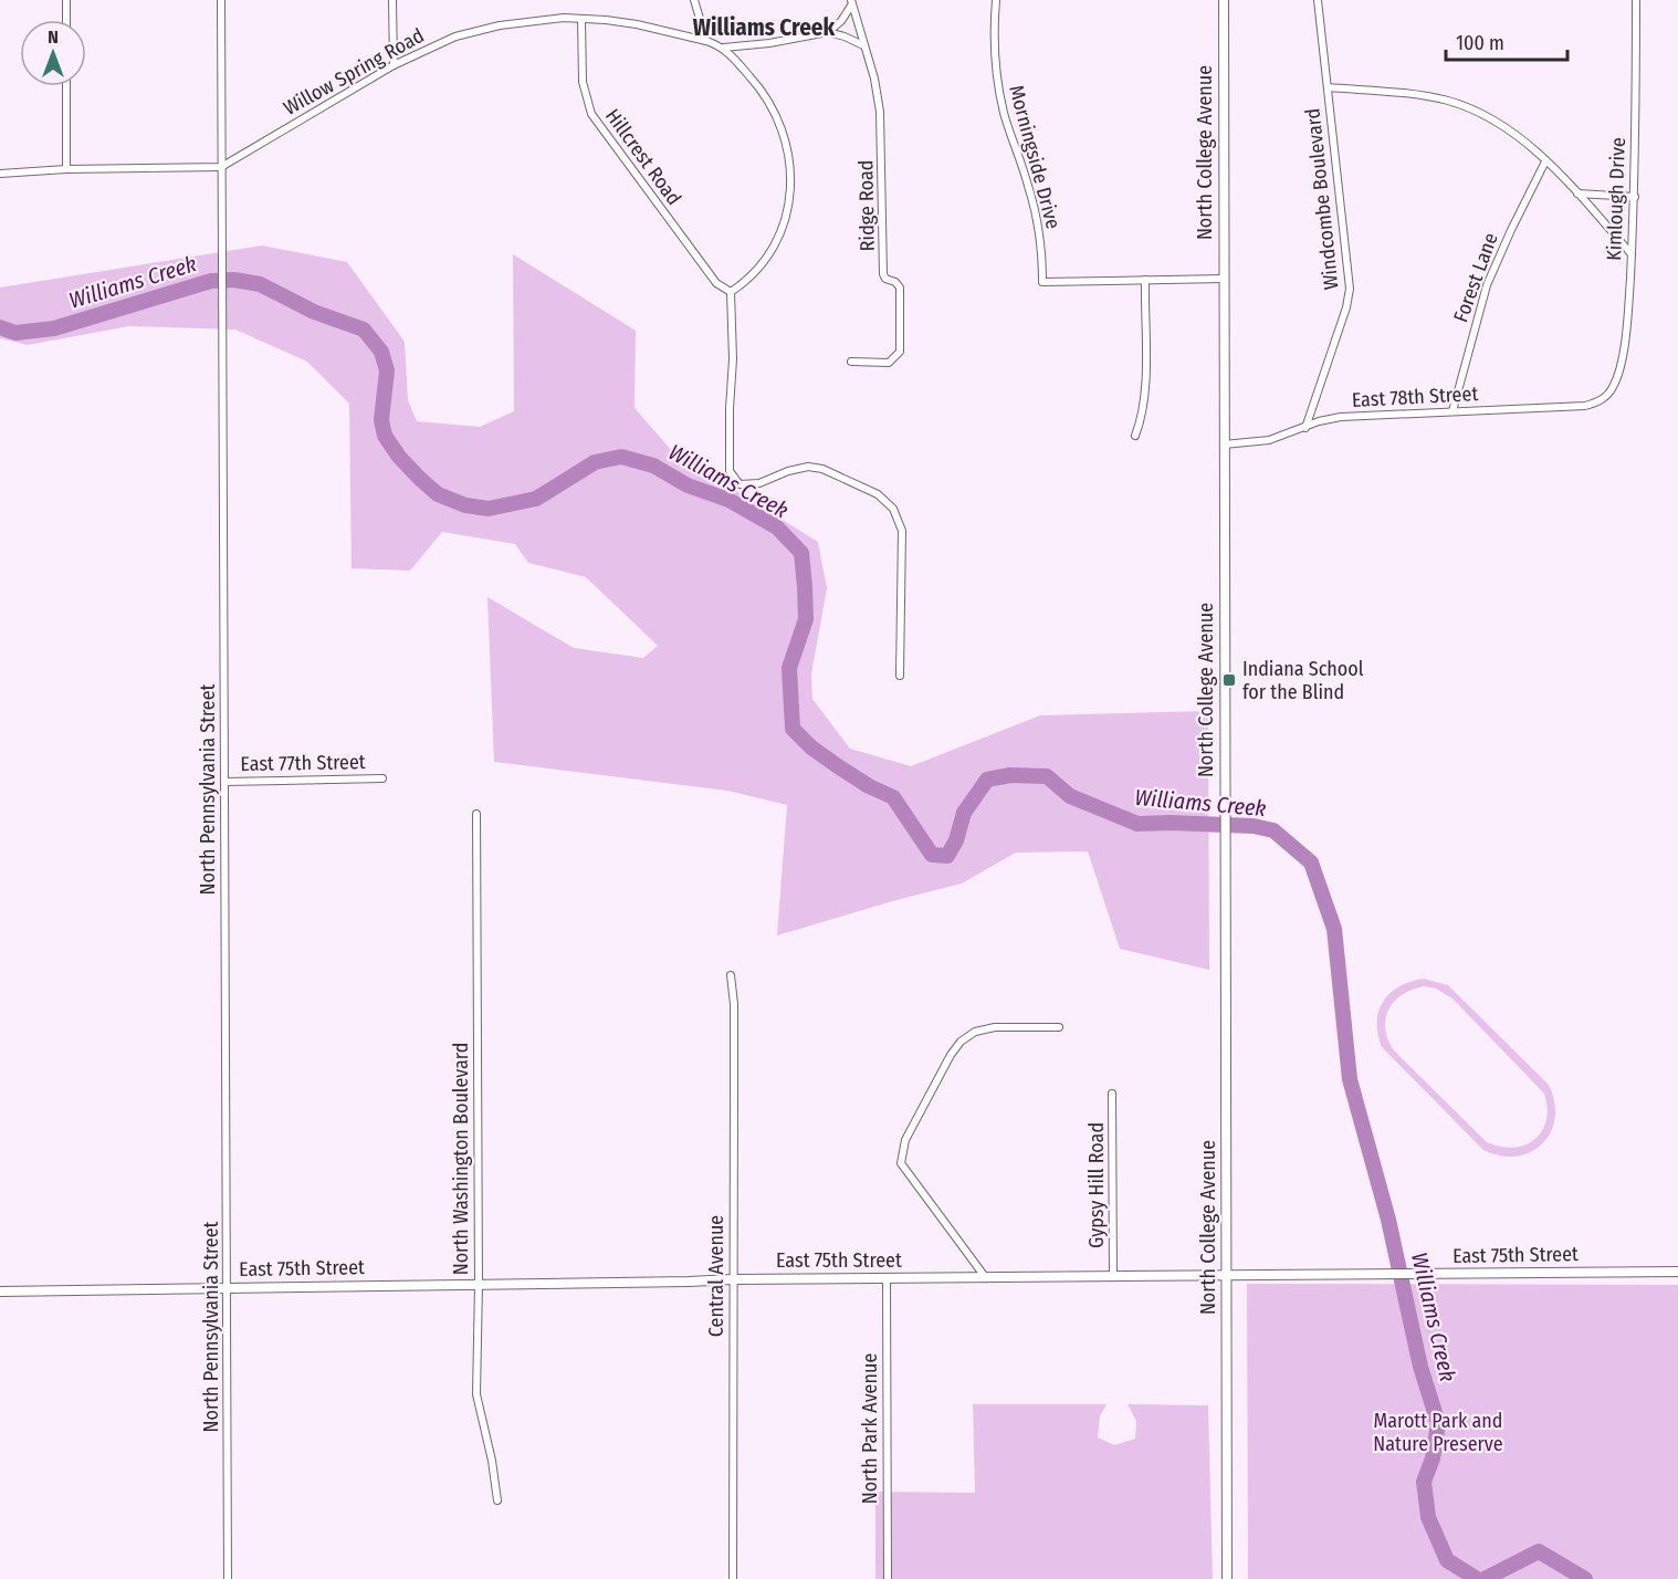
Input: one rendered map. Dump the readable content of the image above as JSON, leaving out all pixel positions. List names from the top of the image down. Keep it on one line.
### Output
{"streets":{"street":["Willow Spring Road","North College Avenue","Hillcrest Road","Morningside Drive","Windcombe Boulevard","Kimlough Drive","Ridge Road","Forest Lane","East 78th Street","East 77th Street","North Pennsylvania Street","North Washington Boulevard","Gypsy Hill Road","East 75th Street","Central Avenue","North Park Avenue"]},"crossings":[["Willow Spring Road","Hillcrest Road"],["Willow Spring Road","North Pennsylvania Street"],["North College Avenue","East 78th Street"],["North College Avenue","East 75th Street"],["Windcombe Boulevard","East 78th Street"],["Kimlough Drive","East 78th Street"],["Forest Lane","East 78th Street"],["East 77th Street","North Pennsylvania Street"],["North Pennsylvania Street","East 75th Street"],["North Washington Boulevard","East 75th Street"],["Gypsy Hill Road","East 75th Street"],["East 75th Street","Central Avenue"],["East 75th Street","North Park Avenue"]],"districts":["Williams Creek"],"water":["Williams Creek"],"parks":["Marott Park and Nature Preserve"],"places":{"transit":["Indiana School for the Blind"]},"scale_bar":"100 m","north":"top"}
